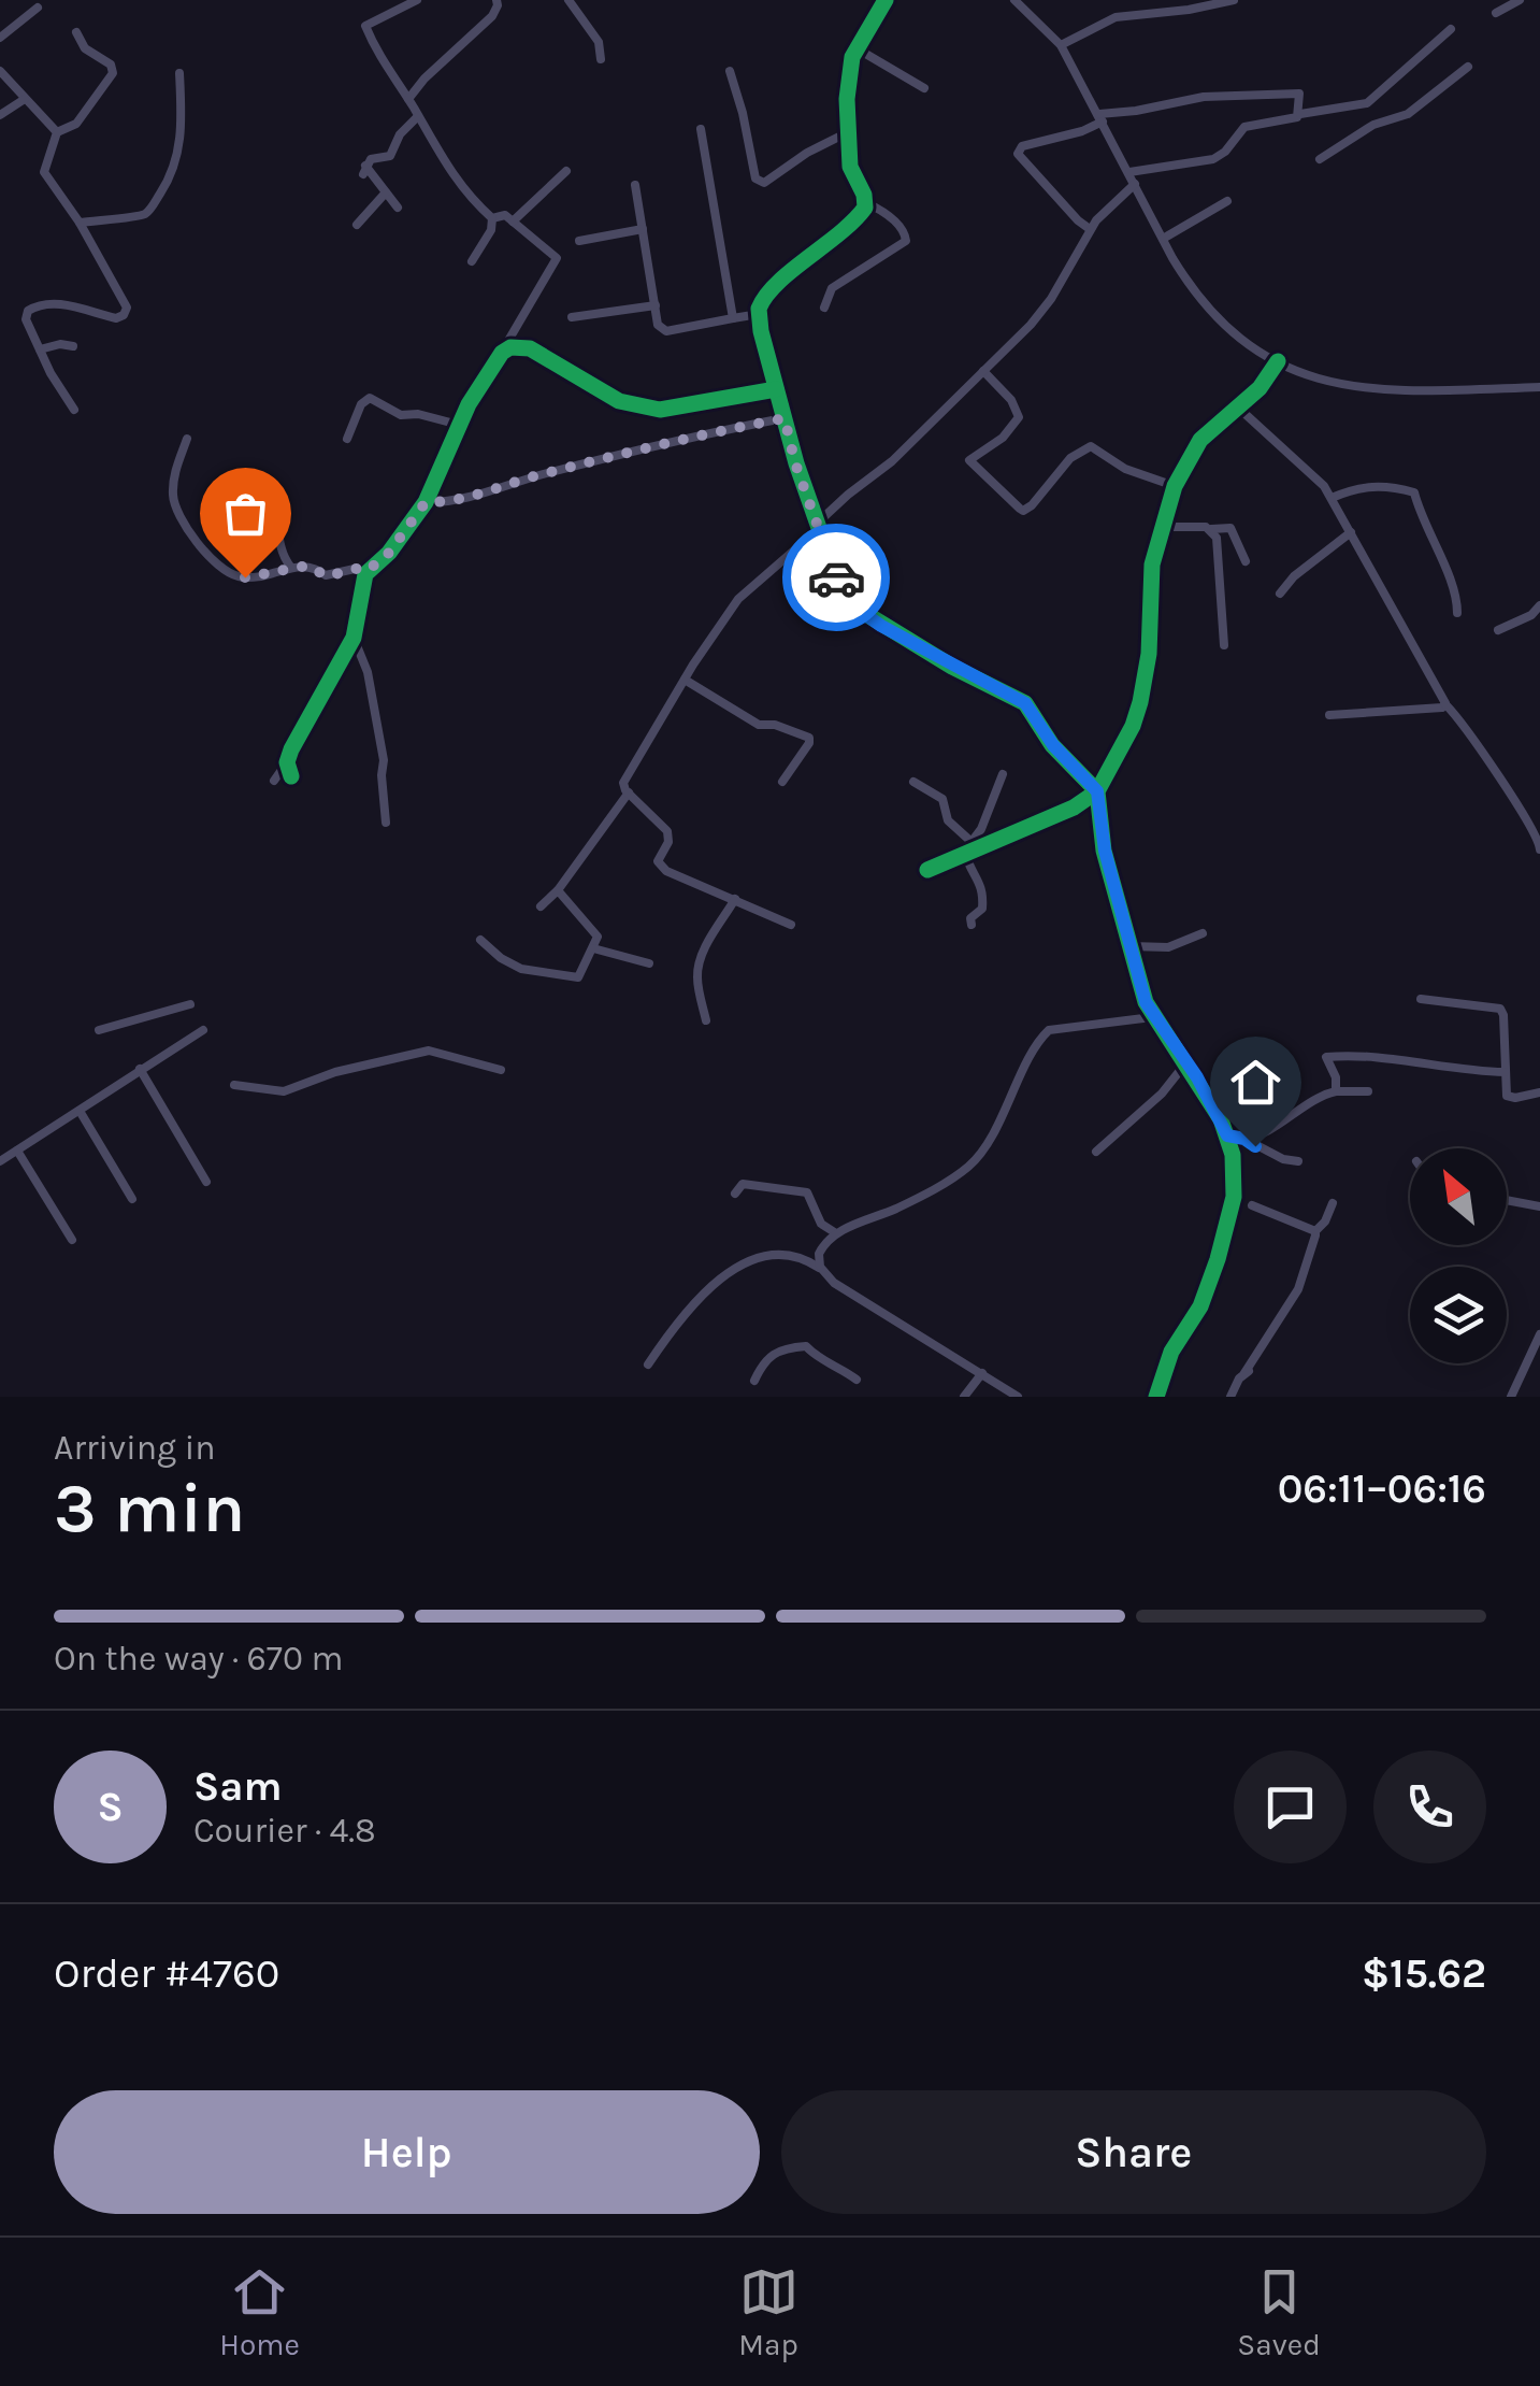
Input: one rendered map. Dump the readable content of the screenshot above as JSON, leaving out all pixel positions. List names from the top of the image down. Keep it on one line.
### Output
{"north":"top left","page":{"heading":["3 min","Arriving in","06:11–06:16"],"panel":["Sam","Courier · 4.8","Order #4760","$15.62"],"bar":"On the way · 670 m","round":"S","buttons":["Help","Share"],"tabs":["Home","Map","Saved"]}}
